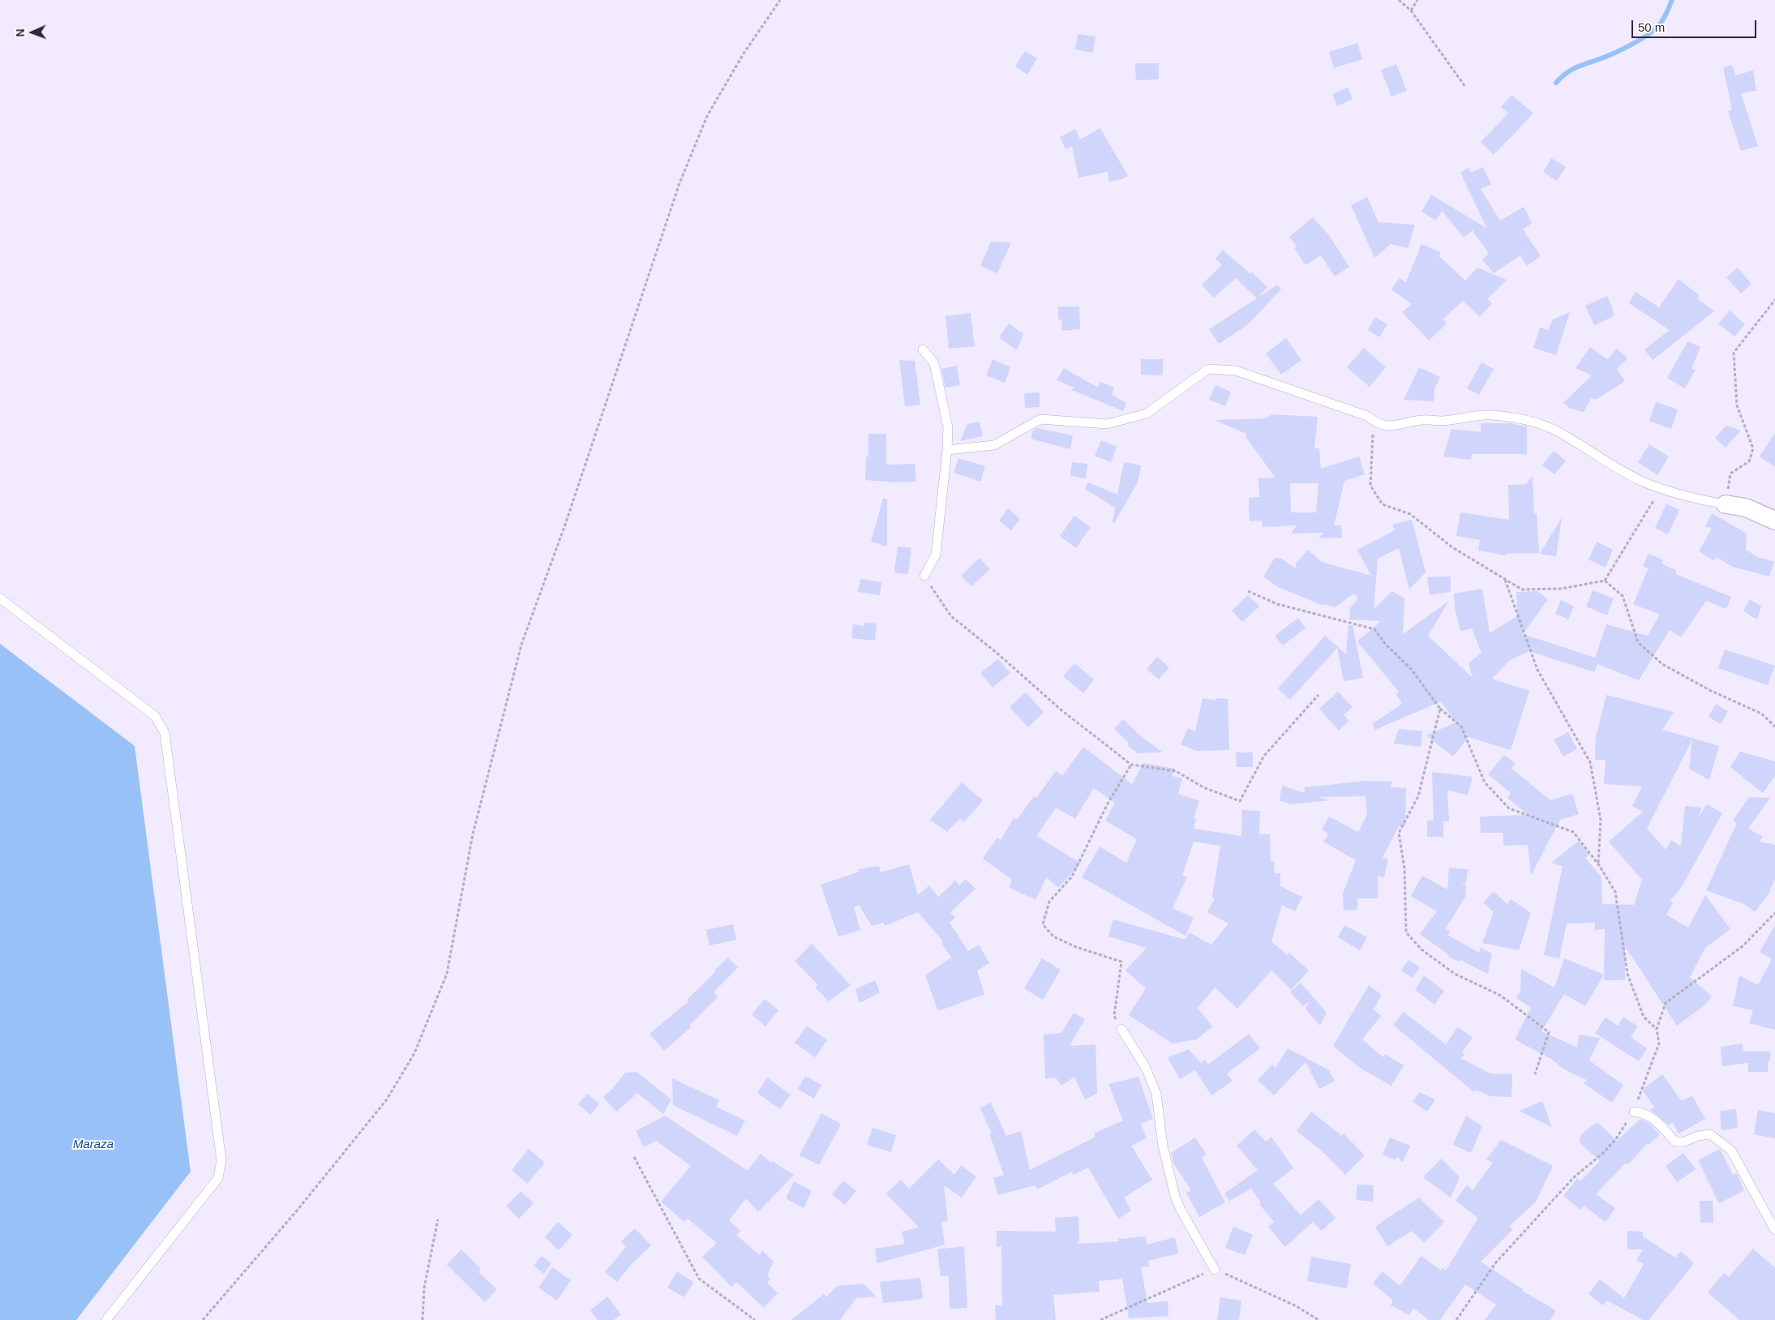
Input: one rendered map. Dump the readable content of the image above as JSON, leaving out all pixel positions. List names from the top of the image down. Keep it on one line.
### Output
{"water":["Maraza"],"scale_bar":"50 m","north":"left"}
